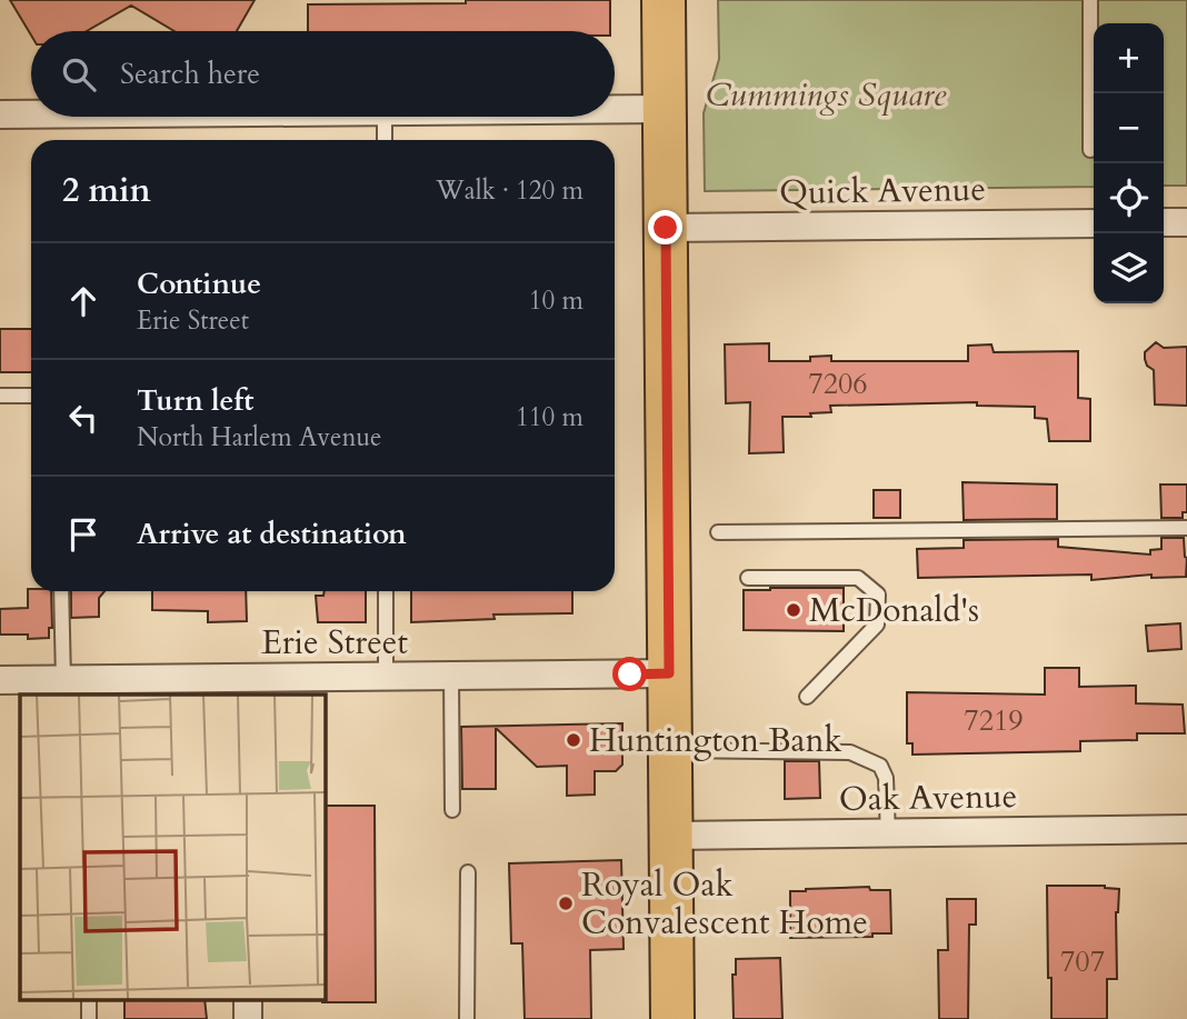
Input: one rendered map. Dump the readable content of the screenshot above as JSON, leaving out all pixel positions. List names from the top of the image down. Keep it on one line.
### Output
{"streets":{"street":["Quick Avenue","Erie Street","Oak Avenue"]},"parks":["Cummings Square"],"places":["McDonald's","Huntington Bank","Royal Oak Convalescent Home"],"house_numbers":["7206","7219","707"],"page":{"map_buttons":["+","−"],"search":"Search here","heading":["2 min","Walk · 120 m"],"list":[["Continue","Erie Street","10 m"],["Turn left","North Harlem Avenue","110 m"],"Arrive at destination"]}}
